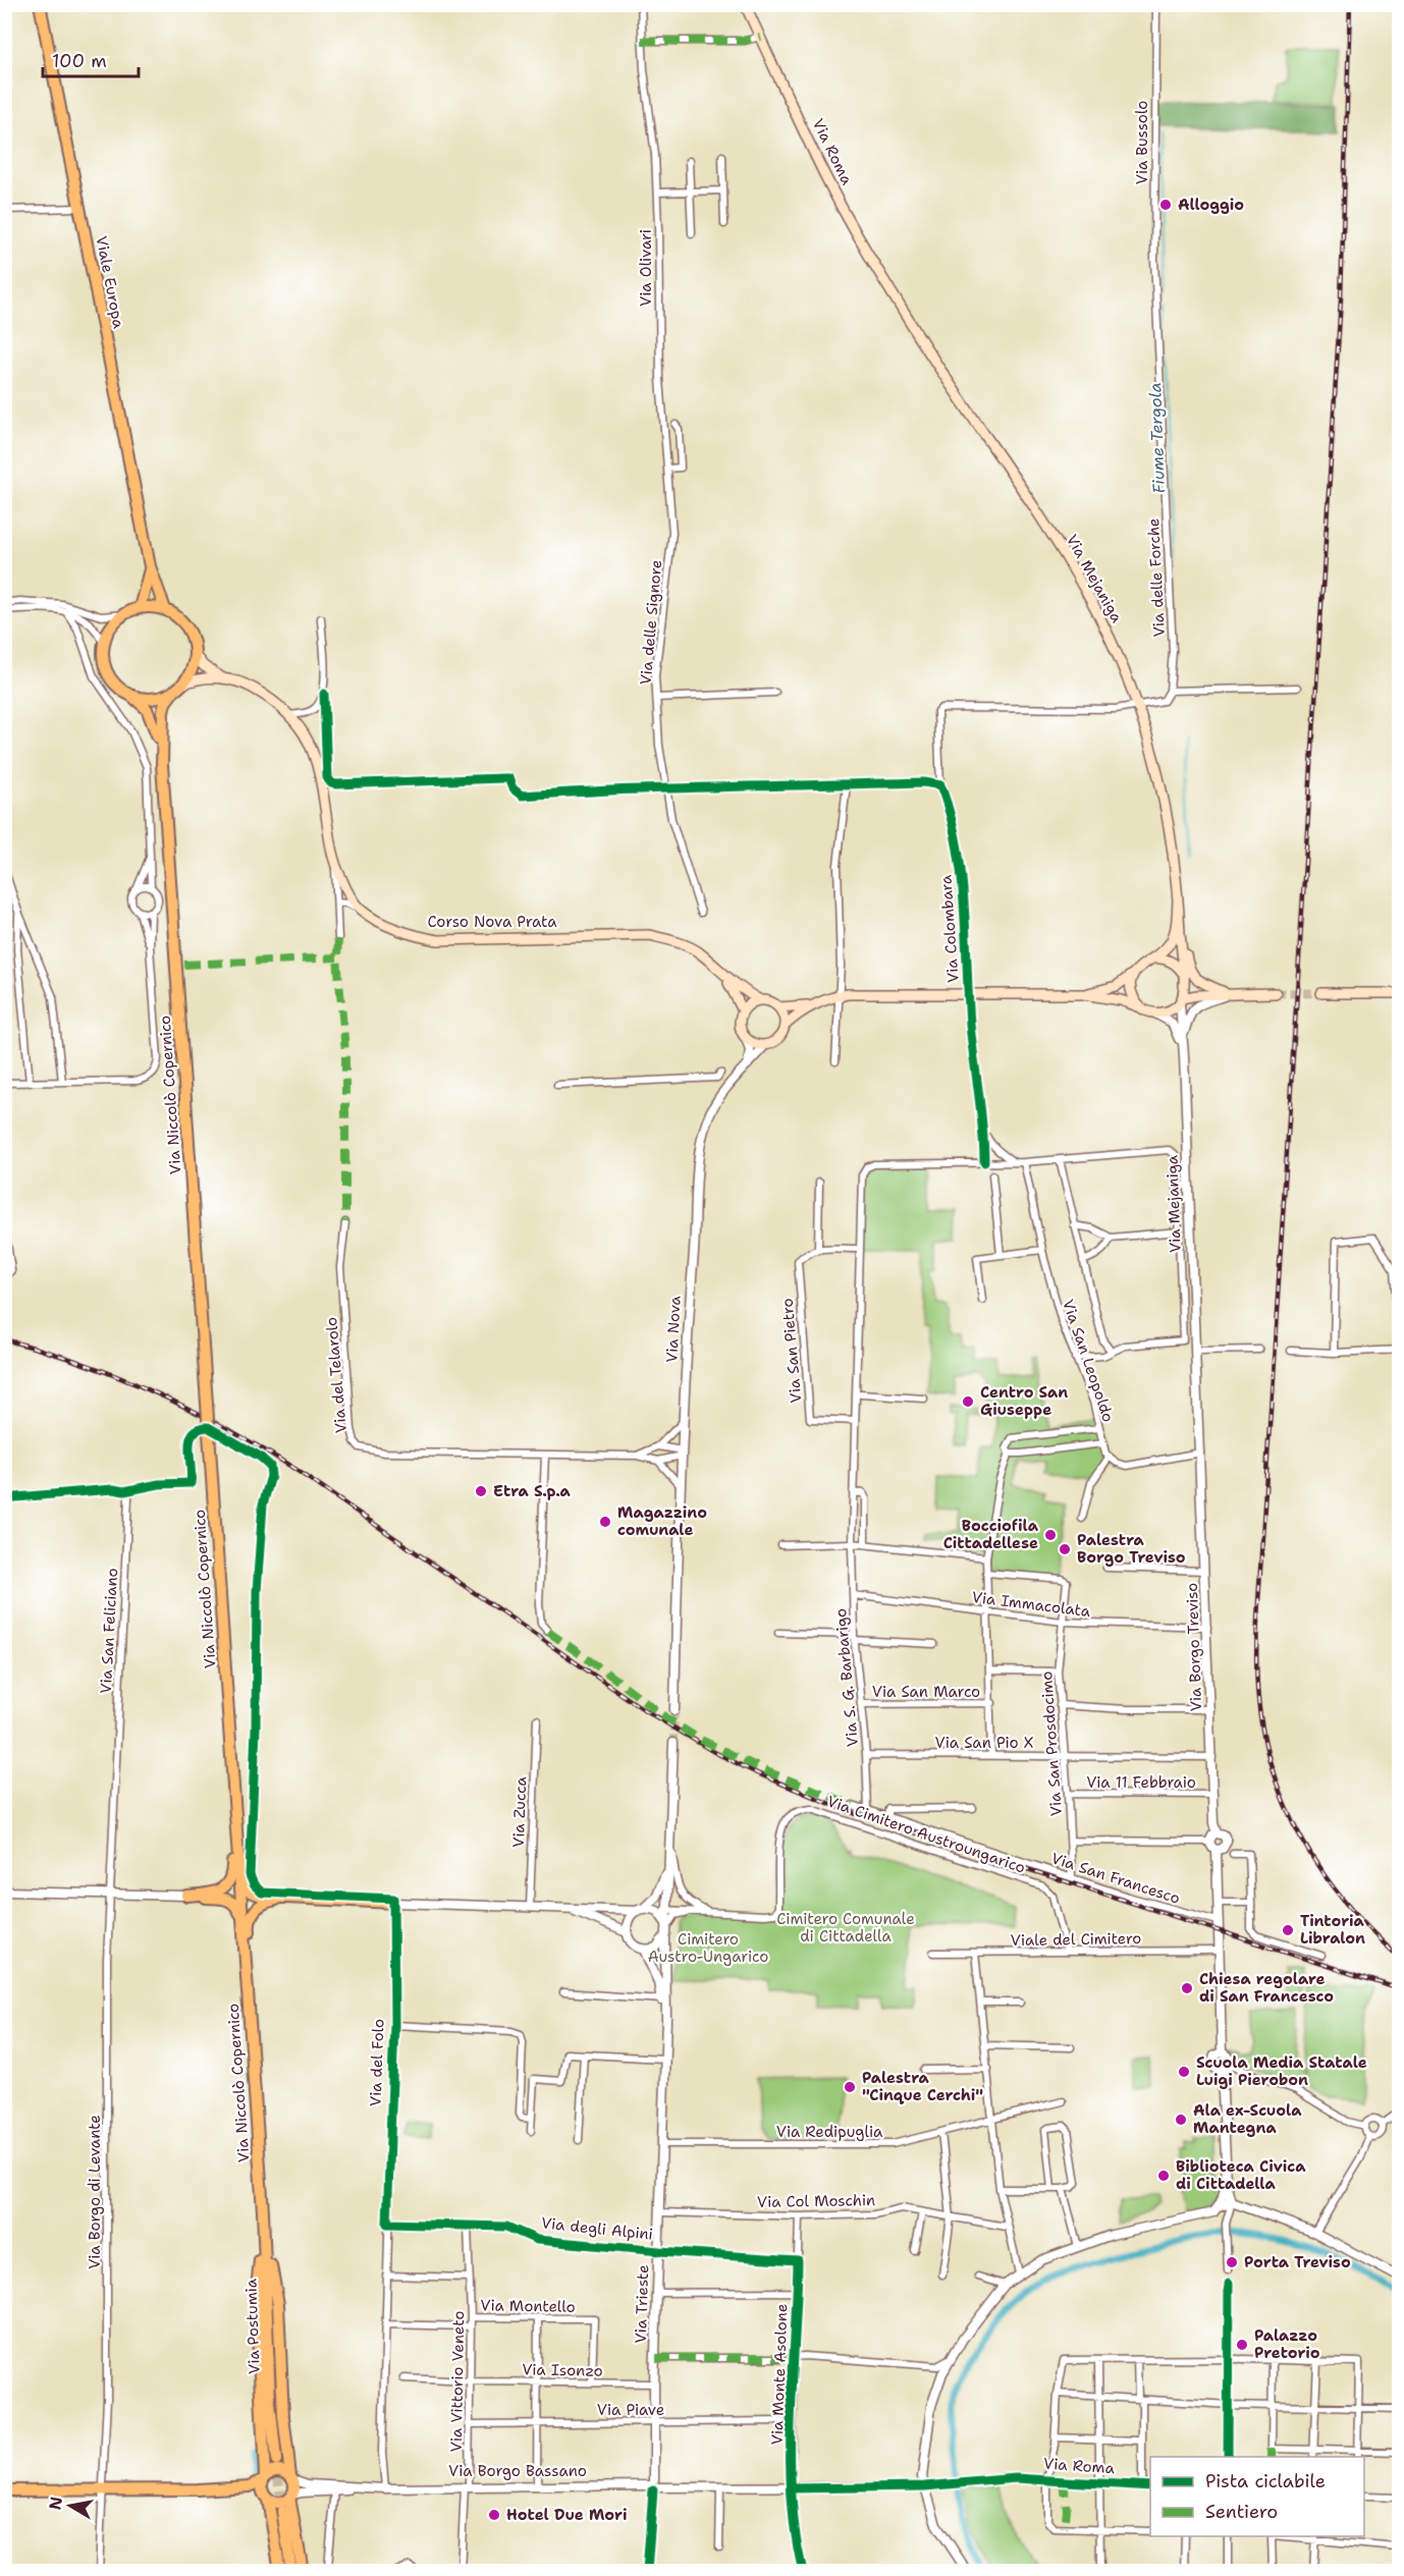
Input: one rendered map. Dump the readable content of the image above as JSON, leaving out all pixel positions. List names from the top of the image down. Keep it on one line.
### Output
{"streets":{"main road":["Via Roma","Viale Europa","Via Mejaniga","Corso Nova Prata","Via Niccolò Copernico","Via Nova","Via Postumia","Via Borgo Bassano"],"street":["Via Bussolo","Via Olivari","Via delle Forche","Via delle Signore","Via Colombara","Via San Pietro","Via San Leopoldo","Via del Telarolo","Via Immacolata","Via San Feliciano","Via Borgo Treviso","Via S. G. Barbarigo","Via San Marco","Via San Pio X","Via San Prosdocimo","Via 11 Febbraio","Via Zucca","Via Cimitero Austroungarico","Via San Francesco","Viale del Cimitero","Via del Folo","Via Redipuglia","Via Borgo di Levante","Via Col Moschin","Via degli Alpini","Via Trieste","Via Montello","Via Isonzo","Via Monte Asolone","Via Vittorio Veneto","Via Piave"]},"crossings":[["Via Bussolo","Via delle Forche"],["Via Roma","Via Mejaniga"],["Via Olivari","Via delle Signore"],["Viale Europa","Via Niccolò Copernico"],["Via Mejaniga","Via Colombara"],["Via Mejaniga","Via Nova"],["Via Mejaniga","Via Borgo Treviso"],["Corso Nova Prata","Via Nova"],["Via Colombara","Via Nova"],["Via Niccolò Copernico","Via Postumia"],["Via Immacolata","Via Borgo Treviso"],["Via Immacolata","Via S. G. Barbarigo"],["Via Immacolata","Via San Prosdocimo"],["Via San Feliciano","Via Borgo di Levante"],["Via Borgo Treviso","Via San Pio X"],["Via Borgo Treviso","Via 11 Febbraio"],["Via Borgo Treviso","Via San Francesco"],["Via Borgo Treviso","Viale del Cimitero"],["Via S. G. Barbarigo","Via San Marco"],["Via S. G. Barbarigo","Via San Pio X"],["Via S. G. Barbarigo","Via San Francesco"],["Via San Pio X","Via San Prosdocimo"],["Via San Prosdocimo","Via 11 Febbraio"],["Via San Prosdocimo","Via San Francesco"],["Via Cimitero Austroungarico","Viale del Cimitero"],["Via Cimitero Austroungarico","Via Trieste"],["Via del Folo","Via degli Alpini"],["Via del Folo","Via Montello"],["Via del Folo","Via Borgo Bassano"],["Via Redipuglia","Via Trieste"],["Via Col Moschin","Via Trieste"],["Via Col Moschin","Via Monte Asolone"],["Via degli Alpini","Via Trieste"],["Via degli Alpini","Via Monte Asolone"],["Via degli Alpini","Via Vittorio Veneto"],["Via Trieste","Via Isonzo"],["Via Trieste","Via Piave"],["Via Trieste","Via Borgo Bassano"],["Via Montello","Via Isonzo"],["Via Montello","Via Vittorio Veneto"],["Via Isonzo","Via Vittorio Veneto"],["Via Monte Asolone","Via Piave"],["Via Monte Asolone","Via Borgo Bassano"],["Via Vittorio Veneto","Via Piave"],["Via Vittorio Veneto","Via Borgo Bassano"]],"water":["Fiume Tergola"],"parks":["Cimitero Comunale di Cittadella","Cimitero Austro-Ungarico"],"places":["Alloggio","Centro San Giuseppe","Etra S.p.a","Magazzino comunale","Bocciofila Cittadellese","Palestra Borgo Treviso","Tintoria Libralon","Chiesa regolare di San Francesco","Scuola Media Statale Luigi Pierobon","Palestra \"Cinque Cerchi\"","Ala ex-Scuola Mantegna","Biblioteca Civica di Cittadella","Porta Treviso","Palazzo Pretorio","Hotel Due Mori"],"legend":["Pista ciclabile","Sentiero"],"scale_bar":"100 m","north":"left"}
